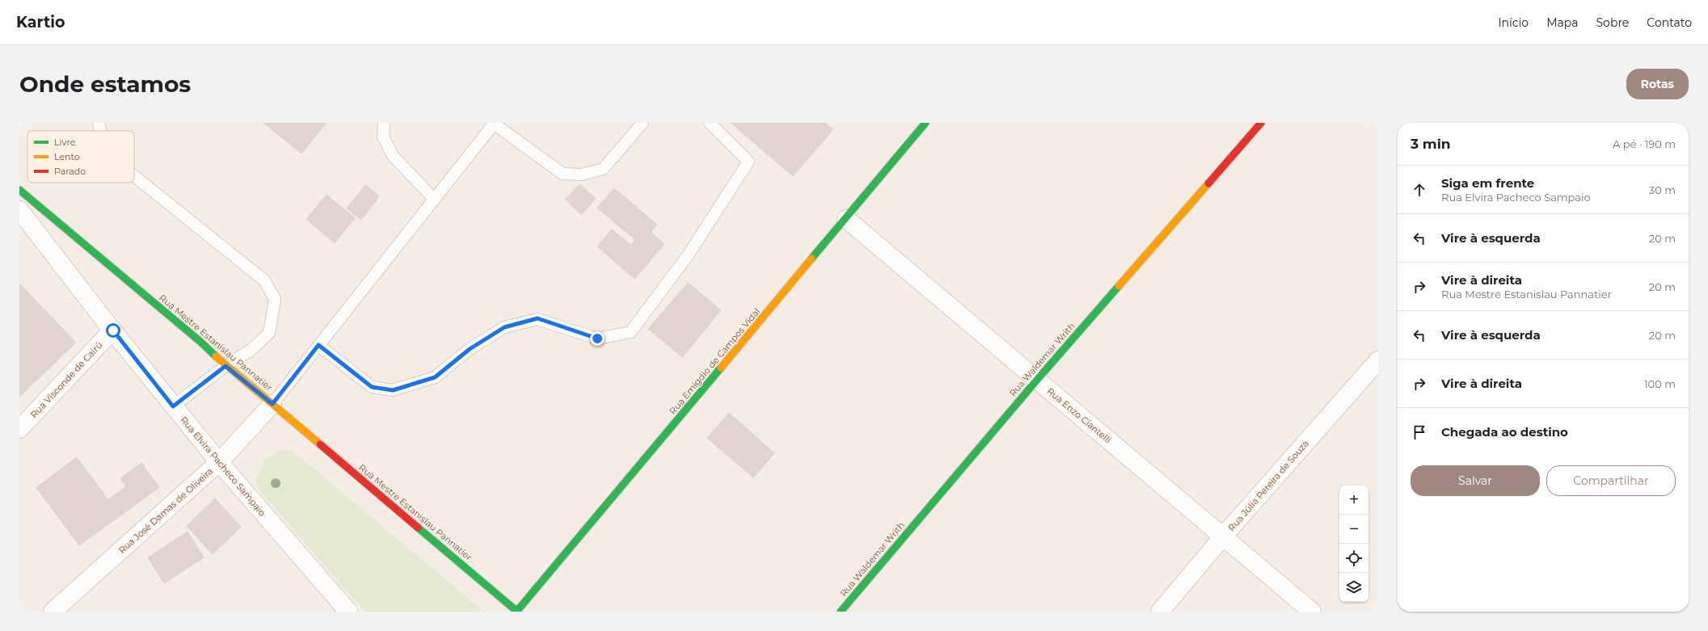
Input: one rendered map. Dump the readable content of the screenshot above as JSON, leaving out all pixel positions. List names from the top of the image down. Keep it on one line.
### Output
{"streets":{"street":["Rua Mestre Estanislau Pannatier","Rua Waldemar Writh","Rua Emigdio de Campos Vidal","Rua Visconde de Cairú","Rua Enzo Ciantelli","Rua Elvira Pacheco Sampaio","Rua Júlia Pereira de Souza","Rua José Damas de Oliveira"]},"crossings":[["Rua Mestre Estanislau Pannatier","Rua Emigdio de Campos Vidal"],["Rua Mestre Estanislau Pannatier","Rua José Damas de Oliveira"],["Rua Waldemar Writh","Rua Enzo Ciantelli"],["Rua Emigdio de Campos Vidal","Rua Enzo Ciantelli"],["Rua Visconde de Cairú","Rua Elvira Pacheco Sampaio"],["Rua Enzo Ciantelli","Rua Júlia Pereira de Souza"],["Rua Elvira Pacheco Sampaio","Rua José Damas de Oliveira"]],"legend":["Livre","Lento","Parado"],"page":{"header":"Kartio","nav":["Início","Mapa","Sobre","Contato"],"buttons":["Rotas",["Salvar","Compartilhar"]],"title":"Onde estamos","heading":["3 min","A pé · 190 m"],"list":[["Siga em frente","Rua Elvira Pacheco Sampaio","30 m"],["Vire à esquerda","20 m"],["Vire à direita","Rua Mestre Estanislau Pannatier","20 m"],["Vire à esquerda","20 m"],["Vire à direita","100 m"],"Chegada ao destino"],"map_buttons":["+","−"]}}
